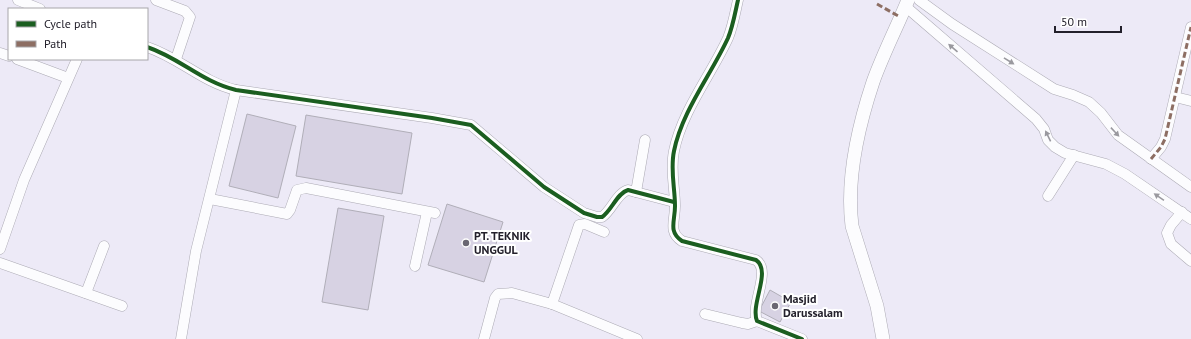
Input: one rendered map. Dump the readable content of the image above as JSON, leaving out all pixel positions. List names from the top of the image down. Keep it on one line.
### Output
{"places":["PT. TEKNIK UNGGUL","Masjid Darussalam"],"legend":["Cycle path","Path"],"scale_bar":"50 m"}
